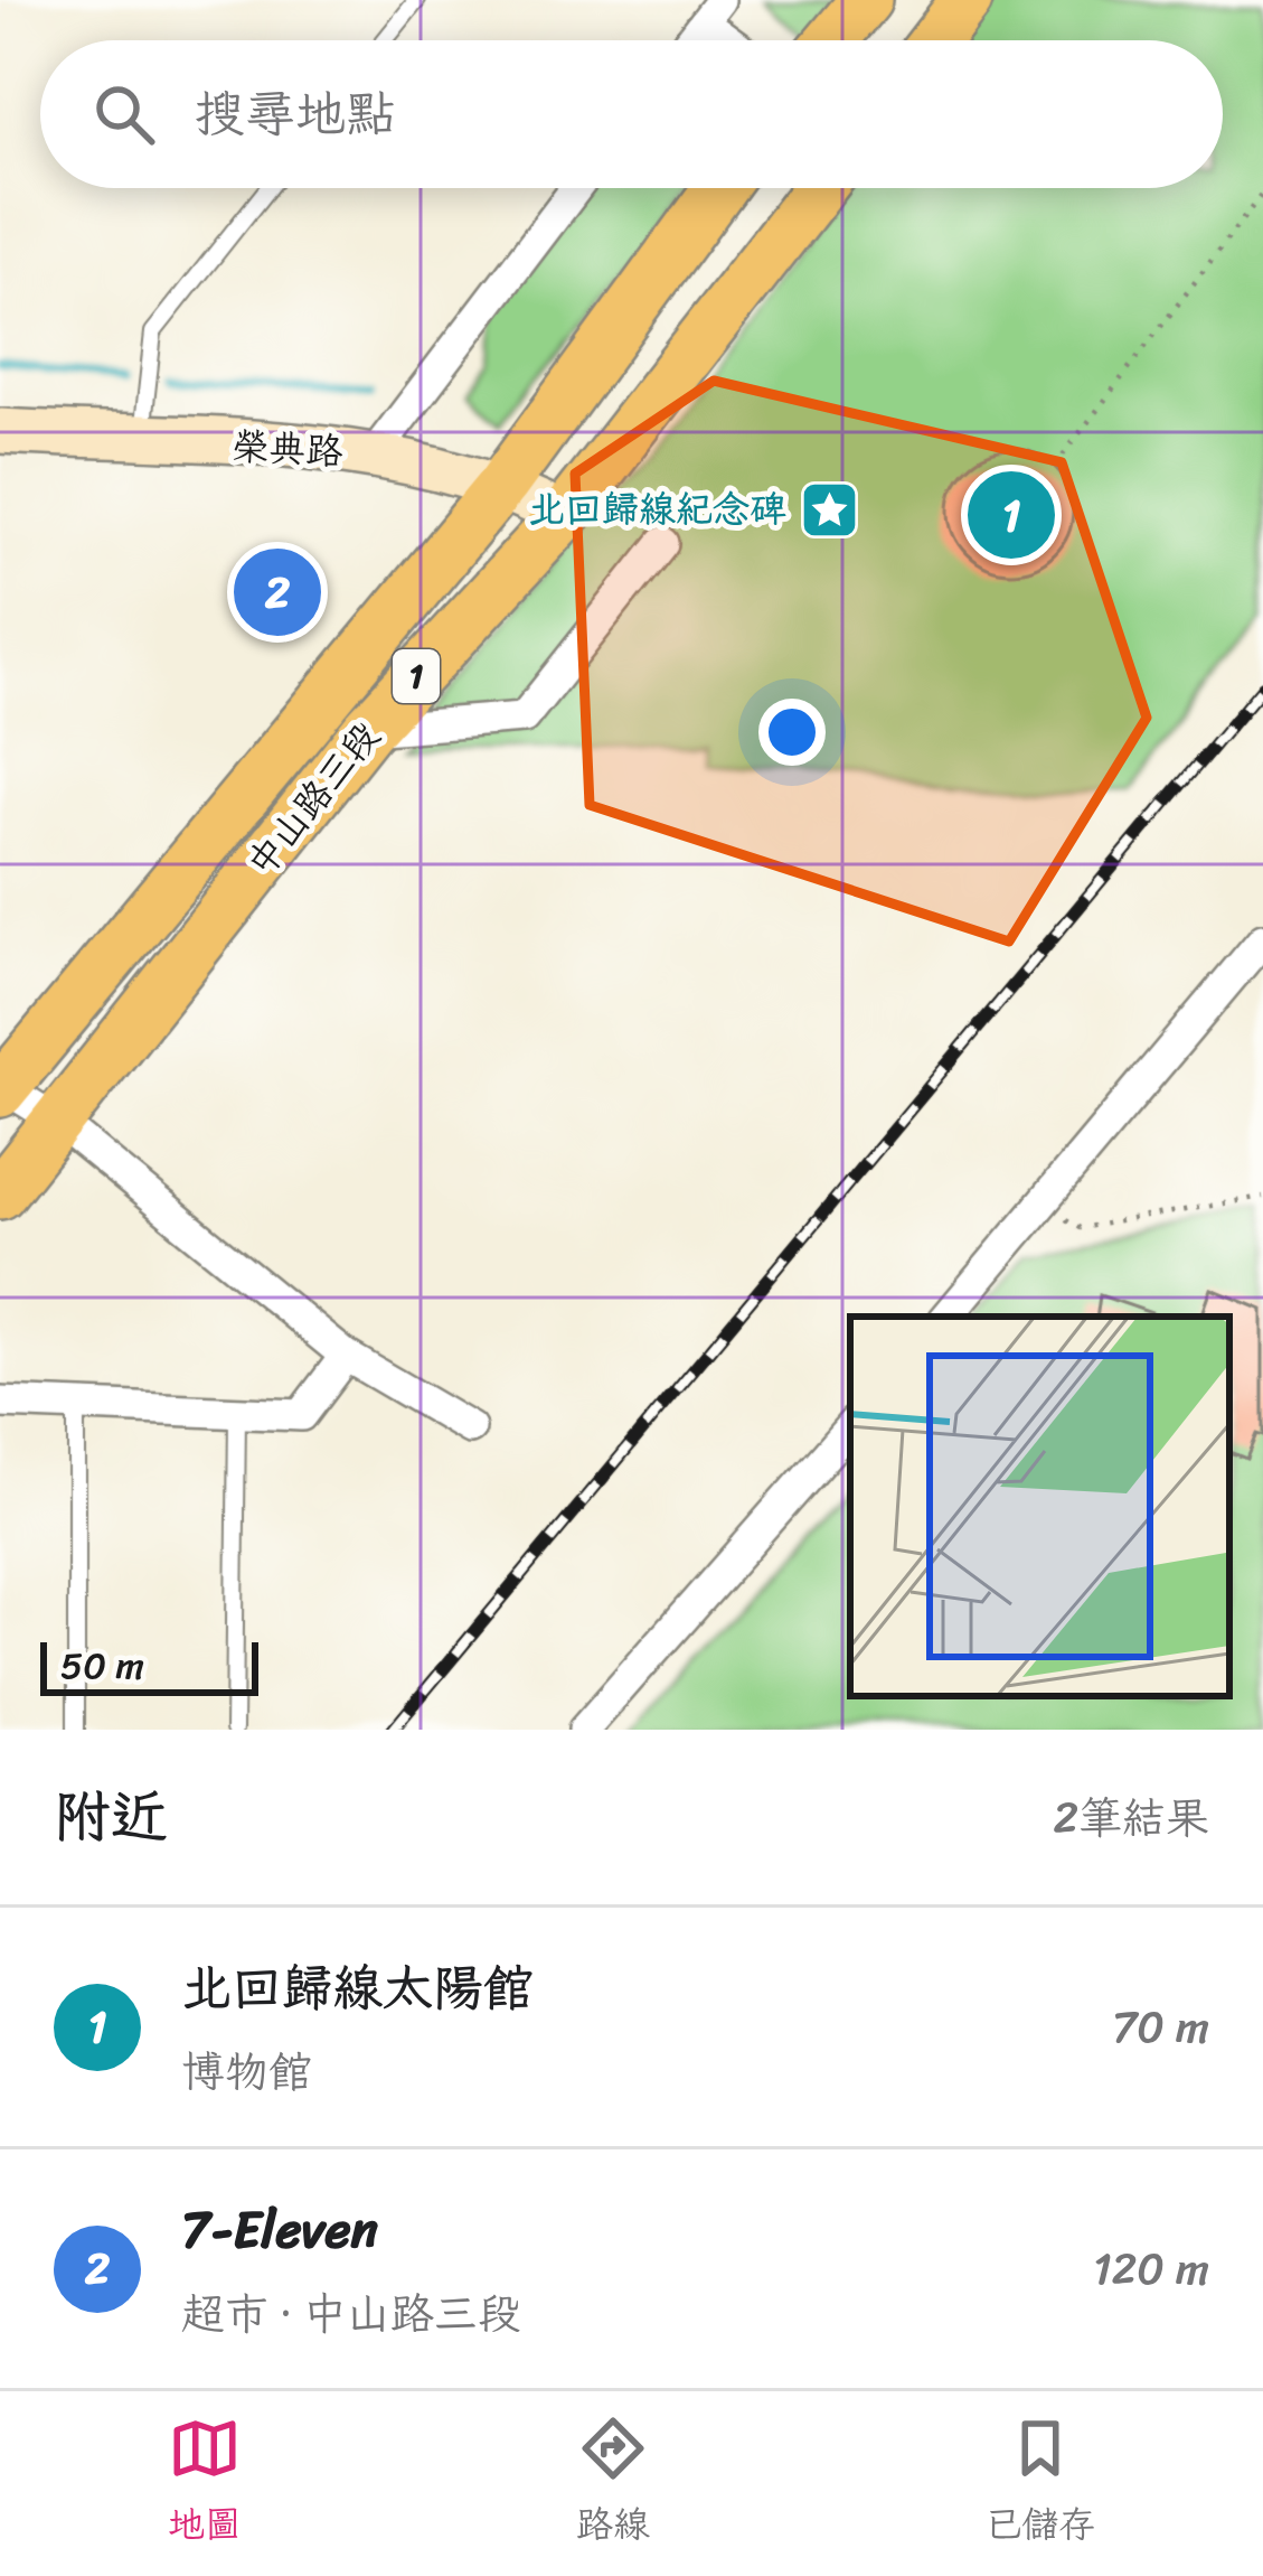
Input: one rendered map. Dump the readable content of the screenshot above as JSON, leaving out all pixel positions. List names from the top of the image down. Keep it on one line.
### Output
{"streets":{"main road":["1","中山路三段"],"street":["榮典路"]},"crossings":[["榮典路","中山路三段"]],"places":{"place":["北回歸線紀念碑"]},"scale_bar":"50 m","page":{"search":"搜尋地點","pins":["1","2"],"scale":"50 m","heading":["附近","2筆結果"],"list":[{"mark":"1","name":"北回歸線太陽館","note":"博物館","value":"70 m"},{"mark":"2","name":"7-Eleven","note":"超市 · 中山路三段","value":"120 m"}],"nav":["地圖","路線","已儲存"]}}
